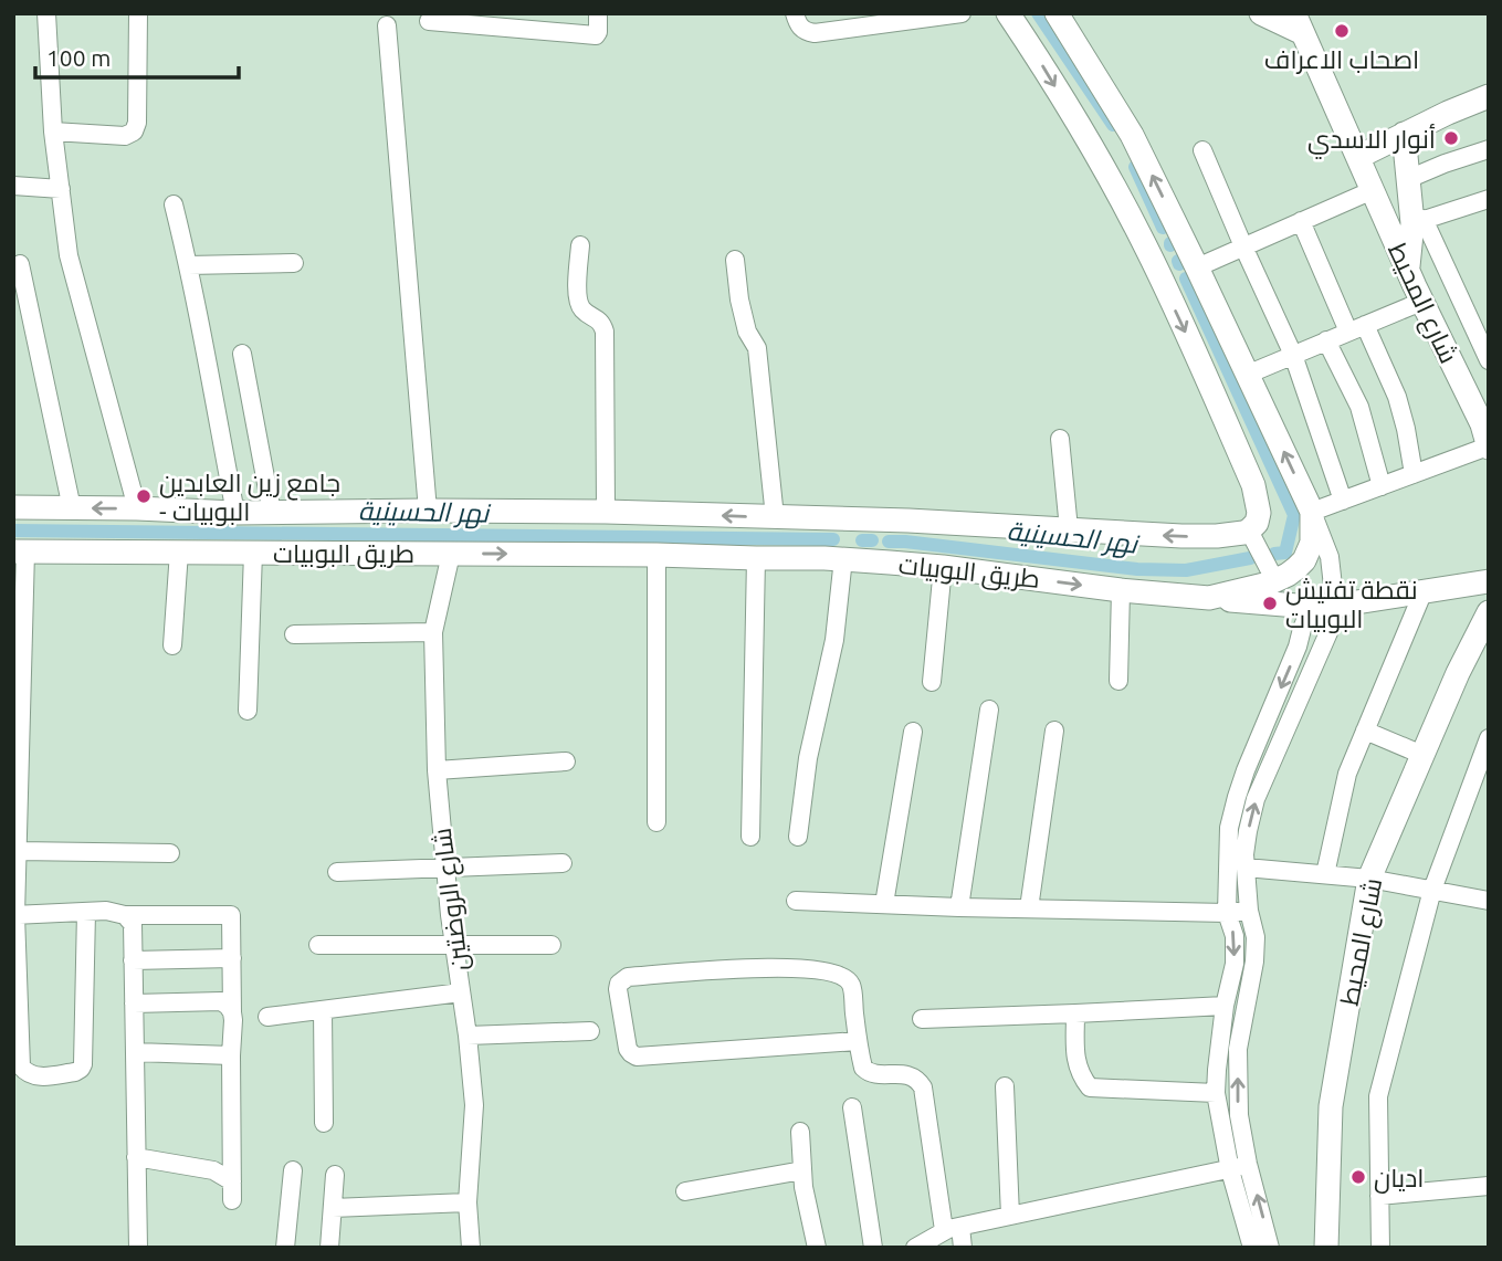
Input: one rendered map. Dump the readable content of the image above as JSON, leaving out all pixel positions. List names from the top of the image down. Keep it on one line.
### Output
{"streets":{"main road":["شارع المحيط","طريق البوبيات"],"street":["شارع الروضتين"]},"crossings":[["طريق البوبيات","شارع الروضتين"]],"water":["نهر الحسينية"],"places":["اصحاب الاعراف","أنوار الاسدي","جامع زين العابدين - البوبيات","نقطة تفتيش البوبيات","اديان"],"scale_bar":"100 m"}
